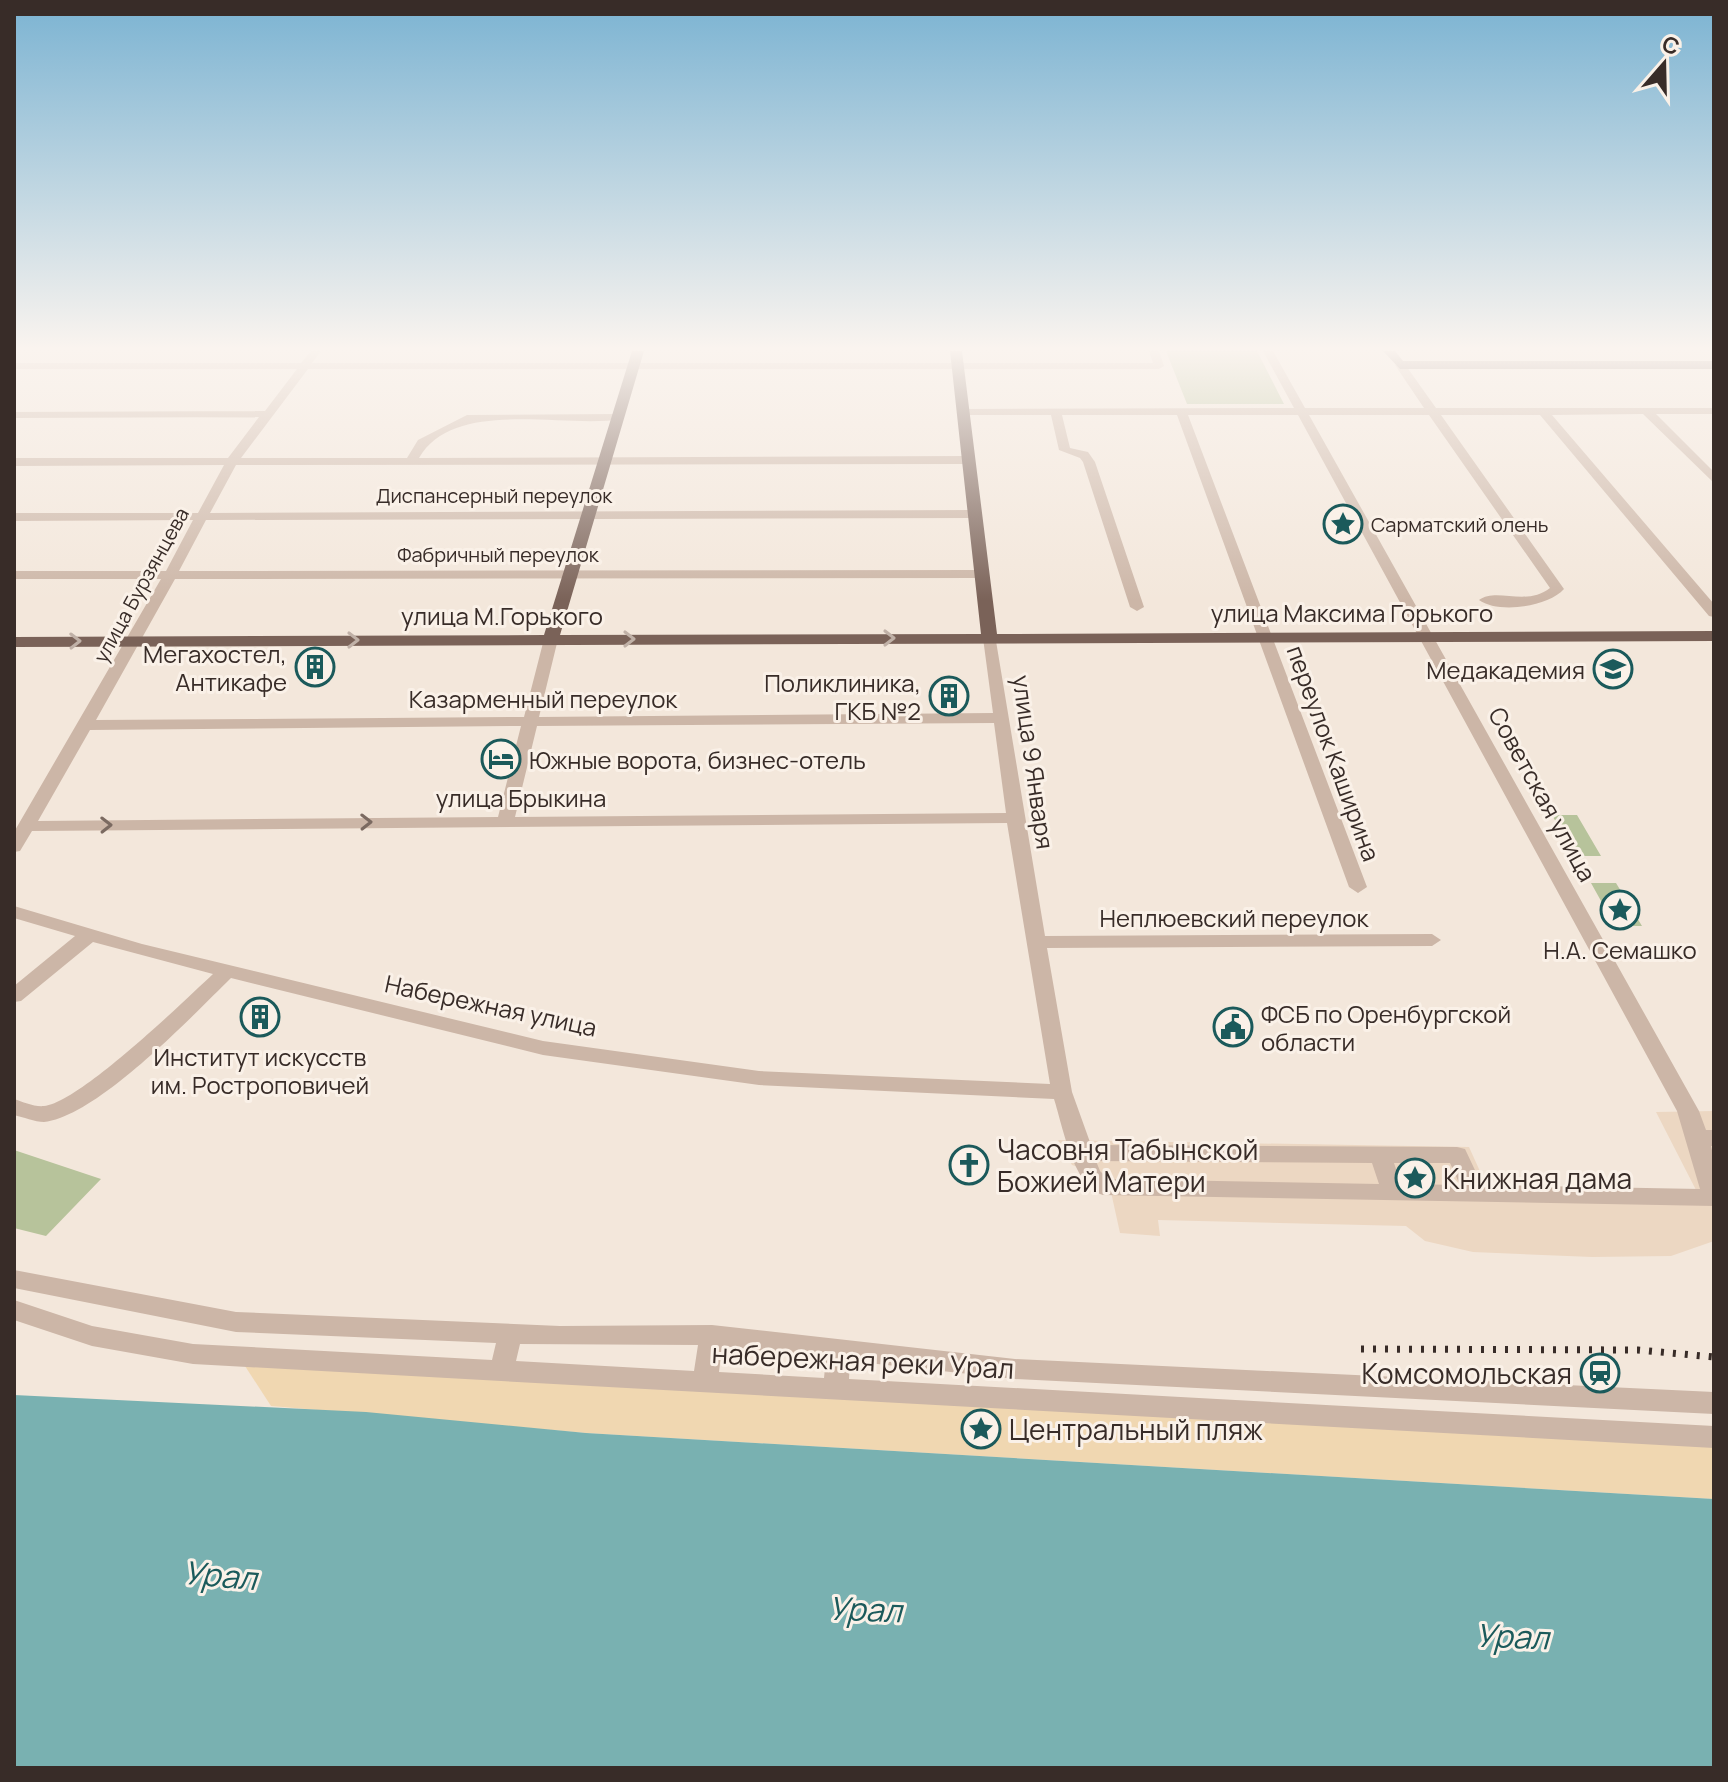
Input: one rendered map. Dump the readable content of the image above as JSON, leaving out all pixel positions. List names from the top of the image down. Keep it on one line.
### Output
{"streets":{"main road":["улица Максима Горького","улица М.Горького","улица 9 Января"],"street":["Диспансерный переулок","Фабричный переулок","улица Бурзянцева","Казарменный переулок","переулок Каширина","Советская улица","улица Брыкина","Неплюевский переулок","Набережная улица","набережная реки Урал"]},"crossings":[["Диспансерный переулок","улица Бурзянцева"],["Диспансерный переулок","улица 9 Января"],["Фабричный переулок","улица Бурзянцева"],["Фабричный переулок","улица 9 Января"],["улица Бурзянцева","улица М.Горького"],["улица Бурзянцева","Казарменный переулок"],["улица Бурзянцева","улица Брыкина"],["улица Максима Горького","улица М.Горького"],["улица Максима Горького","переулок Каширина"],["улица Максима Горького","улица 9 Января"],["улица Максима Горького","Советская улица"],["улица М.Горького","улица 9 Января"],["Казарменный переулок","улица 9 Января"],["улица 9 Января","улица Брыкина"],["улица 9 Января","Неплюевский переулок"],["улица 9 Января","Набережная улица"]],"one_way":["улица М.Горького","улица Брыкина"],"water":["Урал"],"places":{"place":["Сарматский олень","Н.А. Семашко","Книжная дама","Центральный пляж"],"building":["Мегахостел, Антикафе","Поликлиника, ГКБ №2","Институт искусств им. Ростроповичей"],"school or university":["Медакадемия"],"hotel":["Южные ворота, бизнес-отель"],"public building":["ФСБ по Оренбургской области"],"church":["Часовня Табынской Божией Матери"],"station":["Комсомольская"]},"north":"top"}
